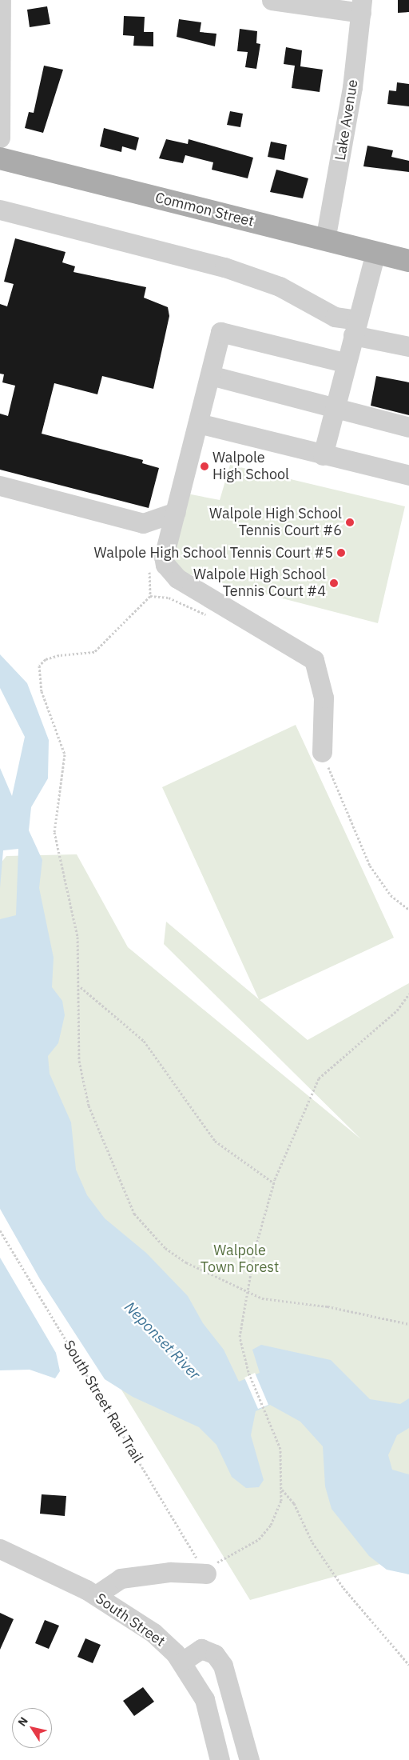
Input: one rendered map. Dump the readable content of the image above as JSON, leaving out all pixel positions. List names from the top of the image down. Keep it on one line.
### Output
{"streets":{"main road":["Common Street"],"street":["Lake Avenue","South Street"],"path":["South Street Rail Trail"]},"crossings":[["Lake Avenue","Common Street"]],"water":["Neponset River"],"parks":["Walpole Town Forest"],"places":["Walpole High School","Walpole High School Tennis Court #6","Walpole High School Tennis Court #5","Walpole High School Tennis Court #4"],"north":"top left"}
